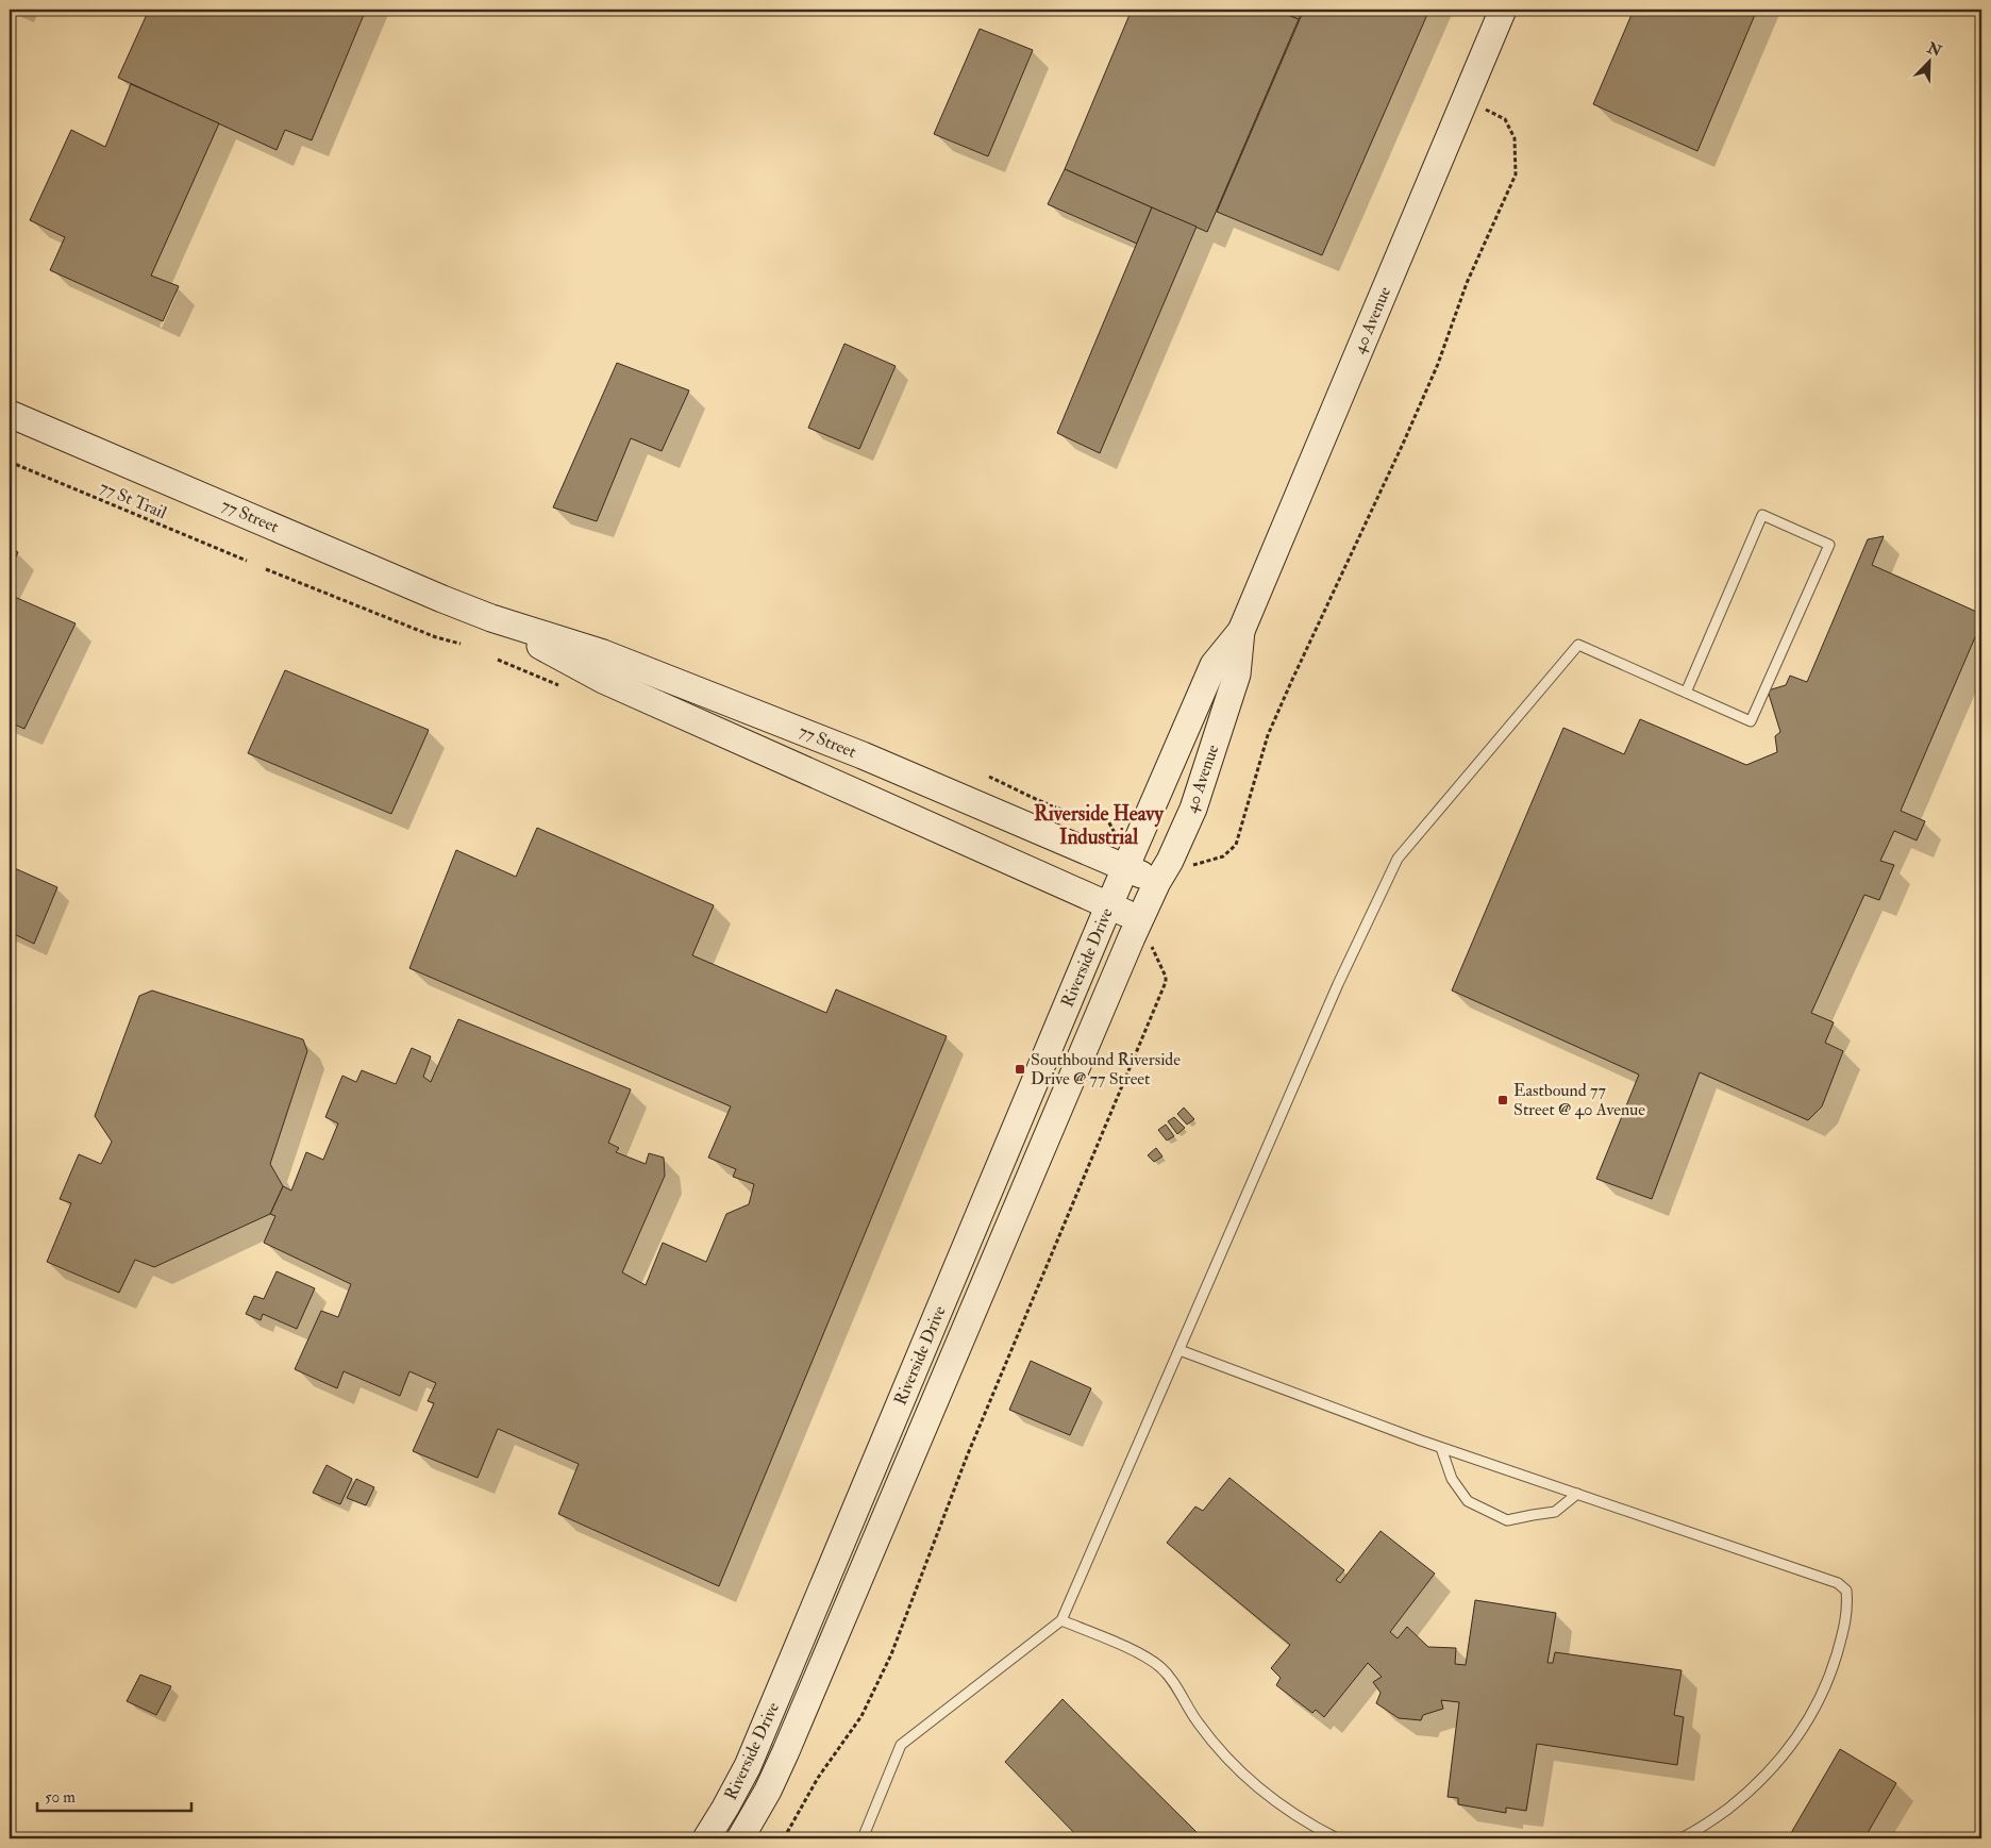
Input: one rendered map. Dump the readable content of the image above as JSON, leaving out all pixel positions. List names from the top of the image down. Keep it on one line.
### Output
{"streets":{"main road":["40 Avenue","77 Street","Riverside Drive"],"path":["77 St Trail"]},"crossings":[["40 Avenue","77 Street"],["40 Avenue","Riverside Drive"],["77 Street","Riverside Drive"]],"districts":["Riverside Heavy Industrial"],"places":{"transit":["Southbound Riverside Drive @ 77 Street","Eastbound 77 Street @ 40 Avenue"]},"scale_bar":"50 m","north":"top right"}
